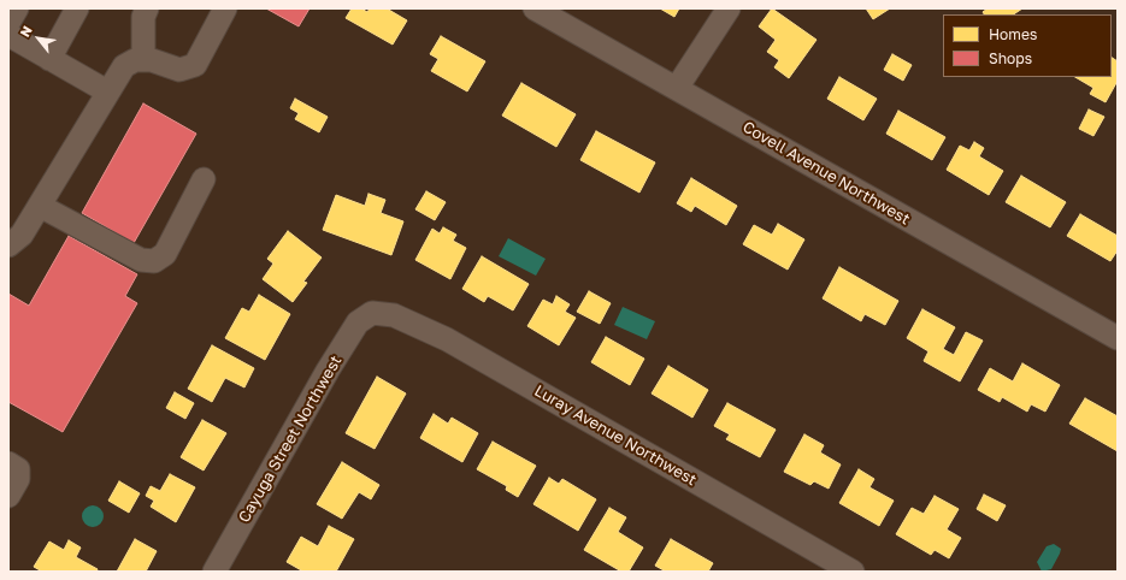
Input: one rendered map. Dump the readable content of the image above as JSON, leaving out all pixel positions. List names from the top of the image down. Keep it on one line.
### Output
{"streets":{"street":["Covell Avenue Northwest","Luray Avenue Northwest","Cayuga Street Northwest"]},"crossings":[["Luray Avenue Northwest","Cayuga Street Northwest"]],"legend":["Homes","Shops"],"north":"top left"}
